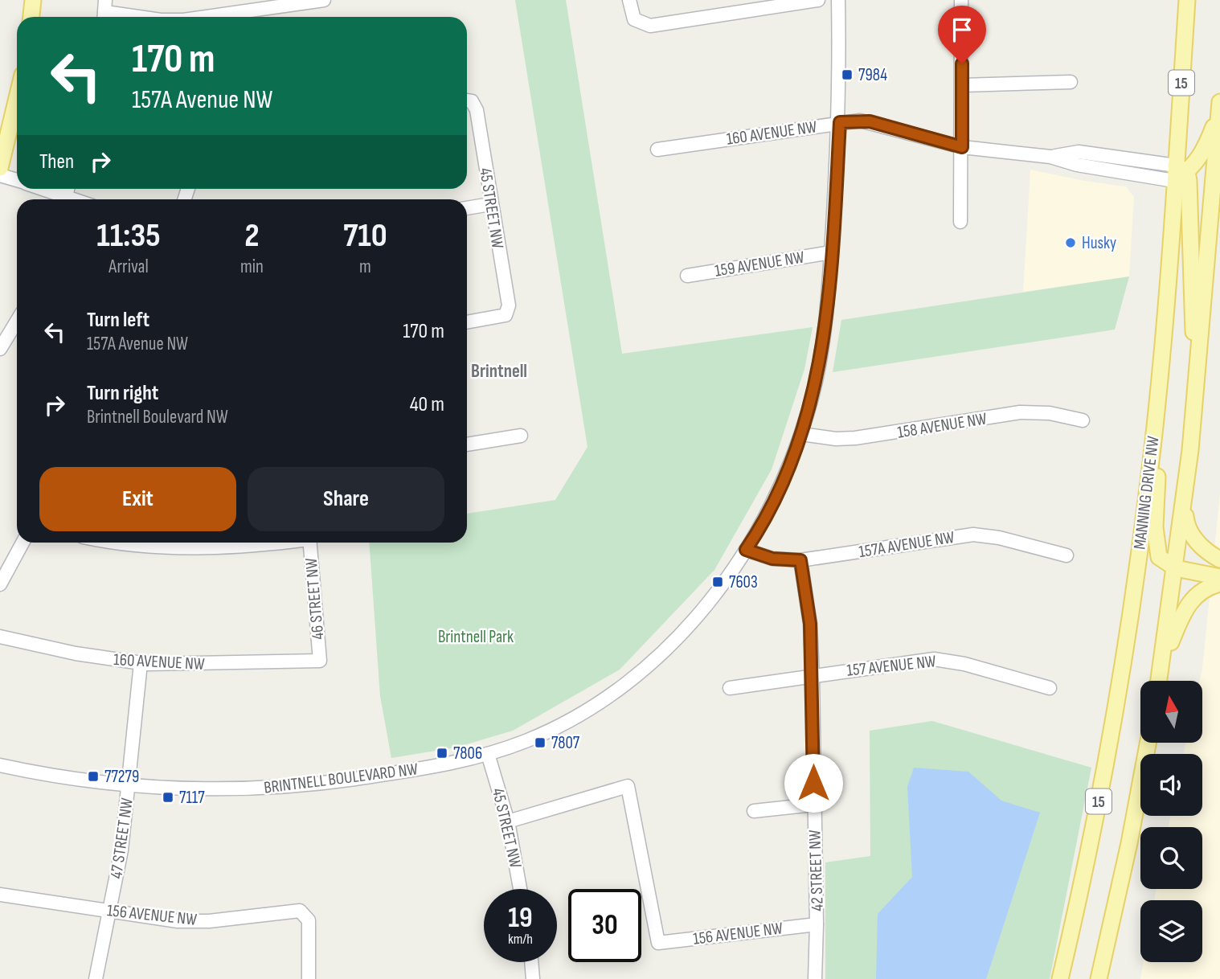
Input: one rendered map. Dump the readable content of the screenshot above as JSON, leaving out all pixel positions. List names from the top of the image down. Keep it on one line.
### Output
{"streets":{"main road":["15","MANNING DRIVE NW"],"street":["160 AVENUE NW","45 STREET NW","159 AVENUE NW","158 AVENUE NW","157A AVENUE NW","46 STREET NW","157 AVENUE NW","BRINTNELL BOULEVARD NW","47 STREET NW","42 STREET NW","156 AVENUE NW"]},"crossings":[["160 AVENUE NW","MANNING DRIVE NW"],["160 AVENUE NW","46 STREET NW"],["160 AVENUE NW","BRINTNELL BOULEVARD NW"],["160 AVENUE NW","47 STREET NW"],["45 STREET NW","BRINTNELL BOULEVARD NW"],["45 STREET NW","156 AVENUE NW"],["159 AVENUE NW","BRINTNELL BOULEVARD NW"],["158 AVENUE NW","BRINTNELL BOULEVARD NW"],["157A AVENUE NW","BRINTNELL BOULEVARD NW"],["157A AVENUE NW","42 STREET NW"],["157 AVENUE NW","42 STREET NW"],["BRINTNELL BOULEVARD NW","47 STREET NW"],["47 STREET NW","156 AVENUE NW"],["42 STREET NW","156 AVENUE NW"]],"districts":["Brintnell"],"parks":["Brintnell Park"],"places":{"transit":["7984","7603","7807","7806","77279","7117"],"other":["Husky"]},"north":"top","page":{"turn":["170 m","157A Avenue NW"],"then":"Then","eta":["11:35","Arrival","2","min","710","m"],"list":[{"name":"Turn left","note":"157A Avenue NW","value":"170 m"},{"name":"Turn right","note":"Brintnell Boulevard NW","value":"40 m"}],"buttons":["Exit","Share"],"speed":"19 km/h","limit":"30"}}
